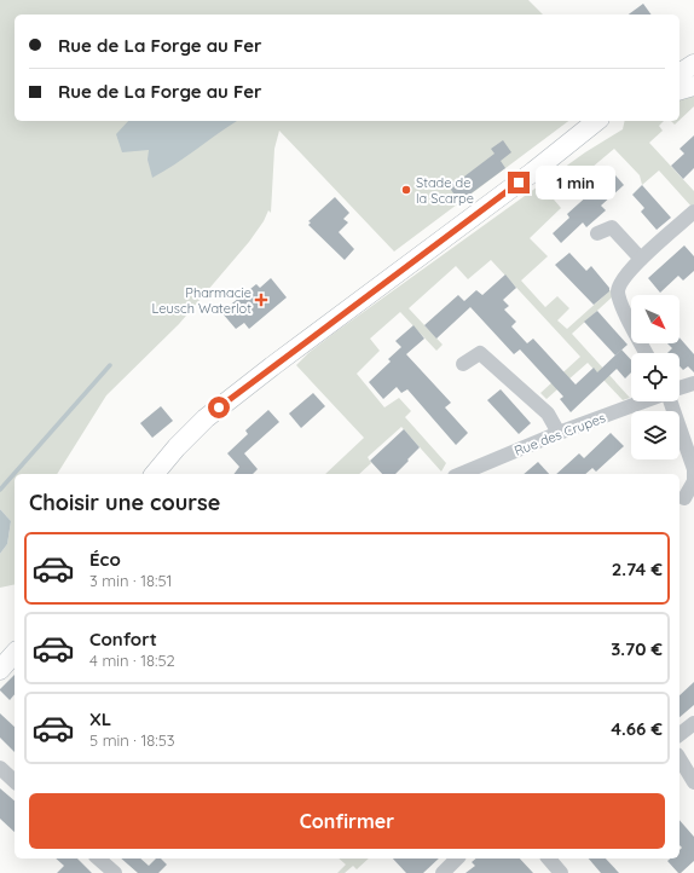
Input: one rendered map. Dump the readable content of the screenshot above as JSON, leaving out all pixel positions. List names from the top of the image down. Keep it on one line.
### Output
{"streets":{"street":["Rue des Crupes"]},"places":{"other":["Stade de la Scarpe"],"health":["Pharmacie Leusch Waterlot"]},"north":"bottom right","page":{"banner":["Rue de La Forge au Fer","Rue de La Forge au Fer"],"bubble":"1 min","heading":"Choisir une course","list":[{"name":"Éco","note":"3 min · 18:51","value":"2.74 €"},{"name":"Confort","note":"4 min · 18:52","value":"3.70 €"},{"name":"XL","note":"5 min · 18:53","value":"4.66 €"}],"buttons":"Confirmer"}}
